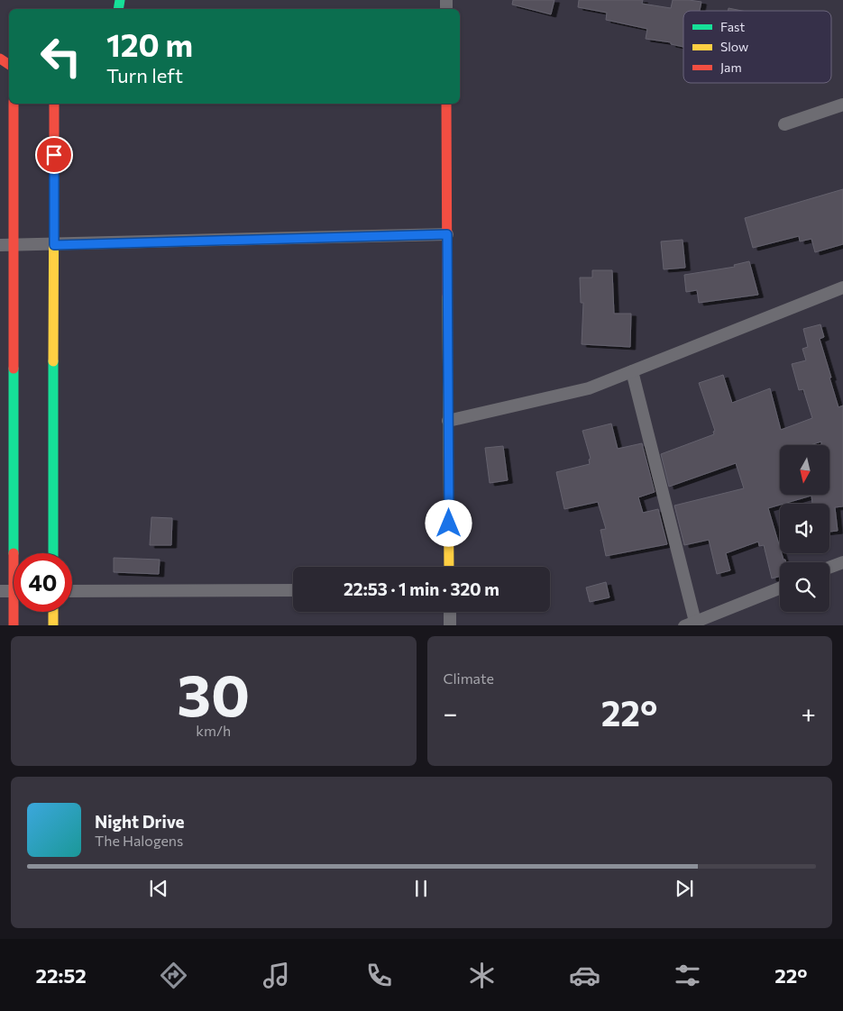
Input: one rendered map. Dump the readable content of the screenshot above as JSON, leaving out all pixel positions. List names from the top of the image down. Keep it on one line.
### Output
{"legend":["Fast","Slow","Jam"],"north":"bottom","page":{"turn":["120 m","Turn left"],"limit":"40","trip":"22:53 · 1 min · 320 m","tile":[["30","km/h"],"Climate"],"heat":["−","22°","+"],"song":["Night Drive","The Halogens"],"tabs":["22:52","22°"]}}
